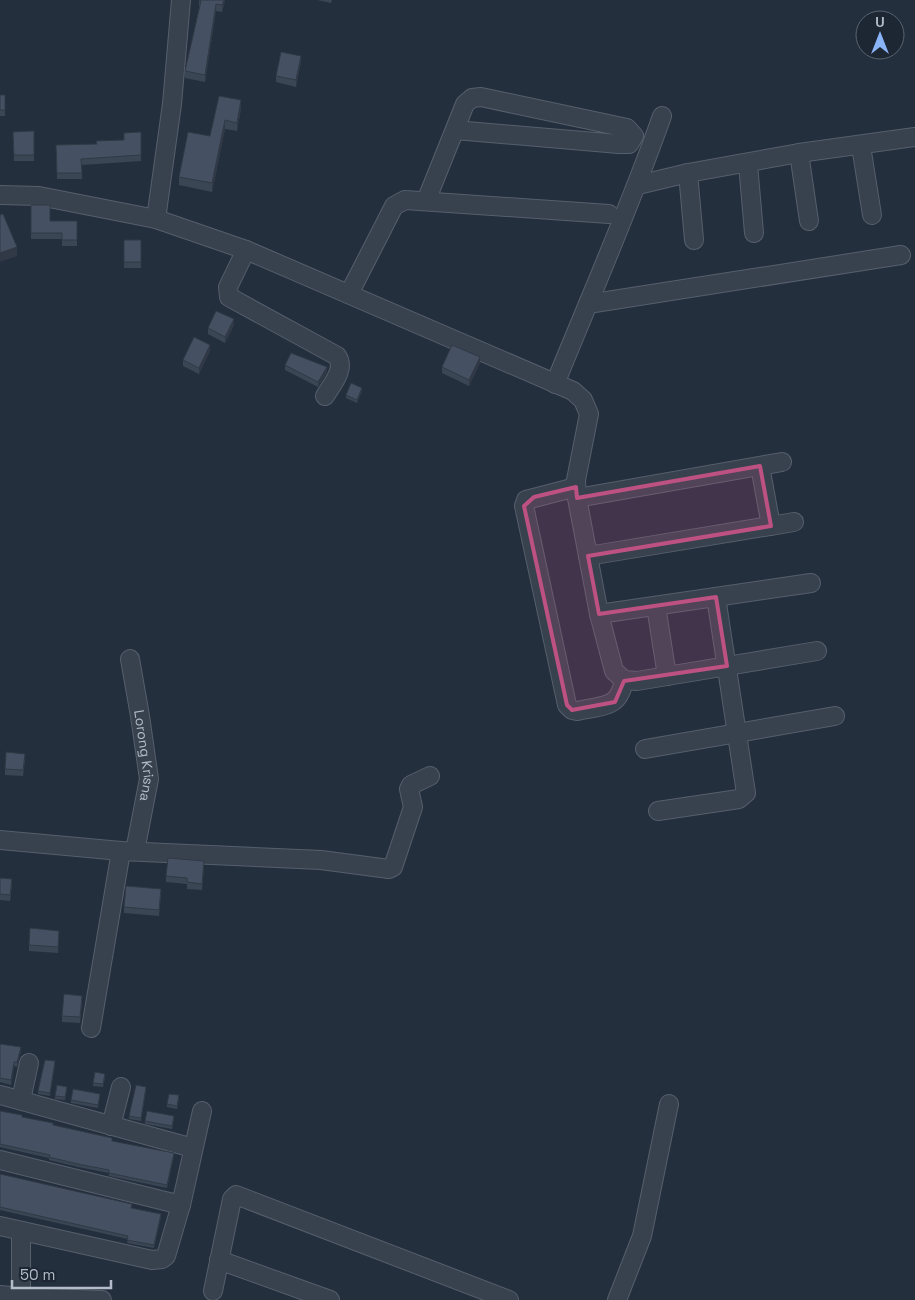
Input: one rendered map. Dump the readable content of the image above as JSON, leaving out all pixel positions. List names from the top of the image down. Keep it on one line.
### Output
{"streets":{"street":["Lorong Krisna"]},"scale_bar":"50 m","north":"top"}
